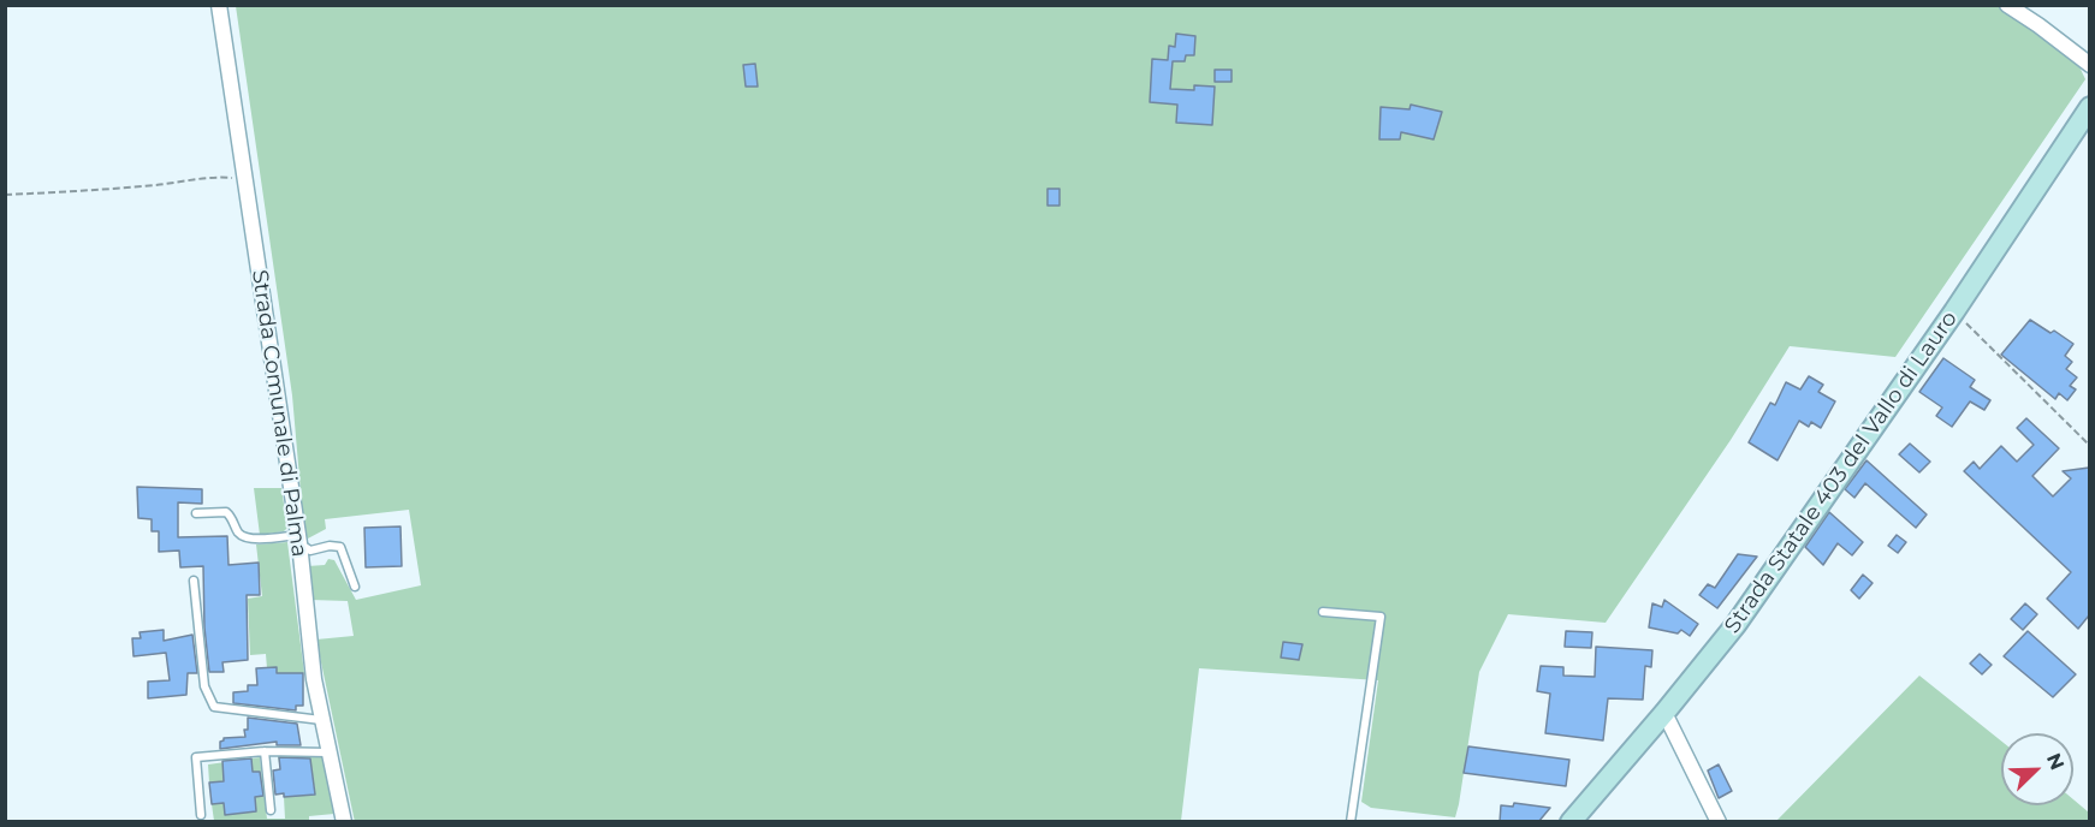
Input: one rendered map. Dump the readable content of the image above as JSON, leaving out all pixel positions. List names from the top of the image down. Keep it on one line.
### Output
{"streets":{"main road":["Strada Statale 403 del Vallo di Lauro"],"street":["Strada Comunale di Palma"]},"north":"top right"}
